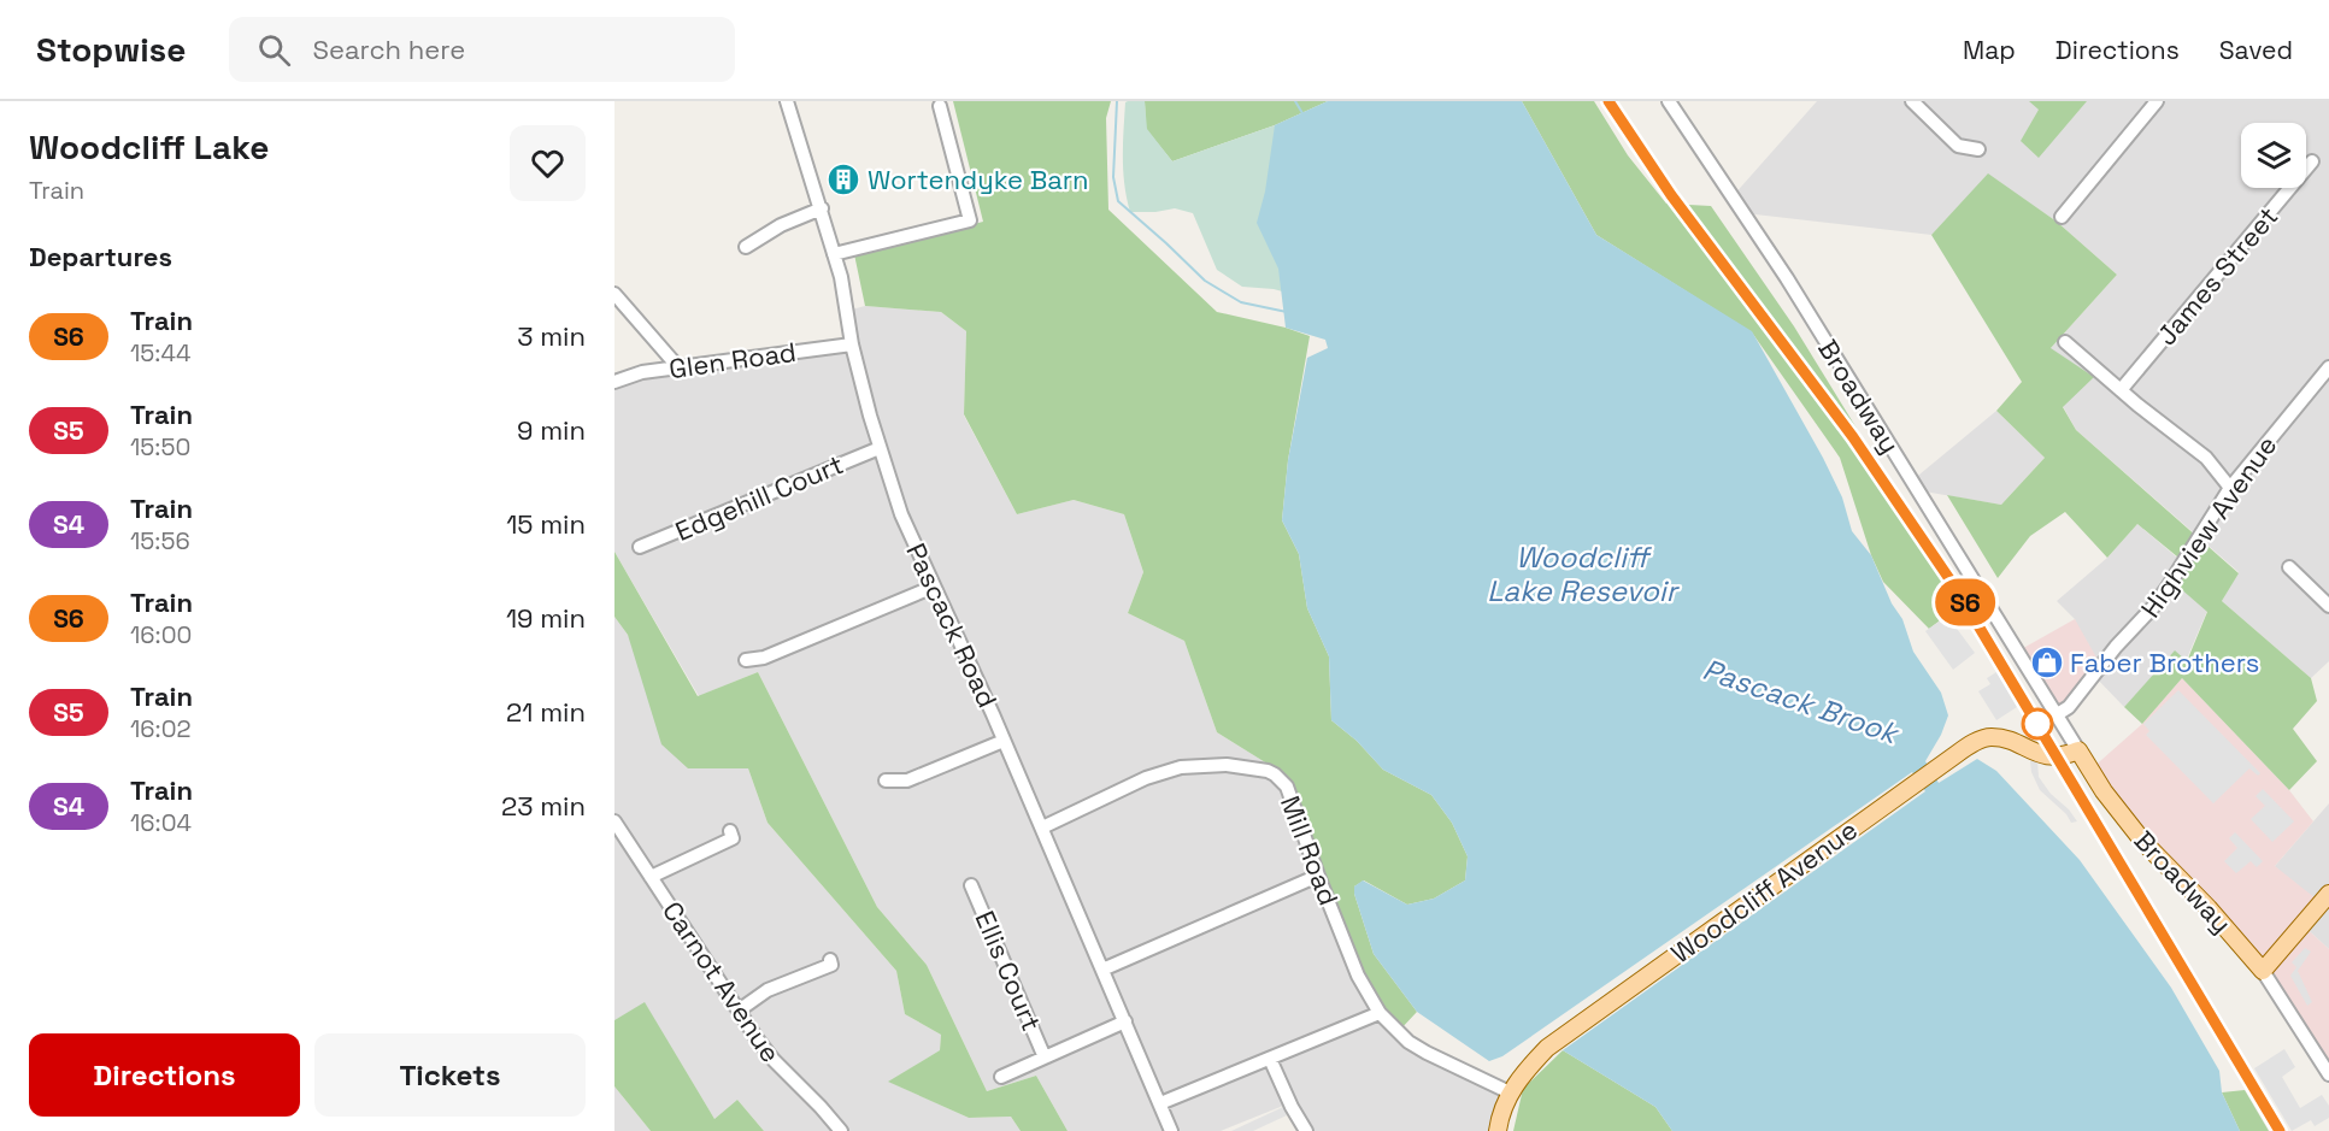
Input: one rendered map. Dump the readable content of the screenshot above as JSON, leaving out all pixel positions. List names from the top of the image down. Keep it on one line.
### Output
{"streets":{"main road":["Broadway","Woodcliff Avenue"],"street":["James Street","Glen Road","Edgehill Court","Highview Avenue","Pascack Road","Mill Road","Ellis Court","Carnot Avenue"]},"crossings":[["Glen Road","Pascack Road"],["Broadway","Highview Avenue"],["Broadway","Woodcliff Avenue"],["Edgehill Court","Pascack Road"],["Pascack Road","Mill Road"],["Mill Road","Woodcliff Avenue"]],"water":["Woodcliff Lake Resevoir","Pascack Brook"],"places":{"building":["Wortendyke Barn"],"shop":["Faber Brothers"]},"page":{"header":"Stopwise","search":"Search here","nav":["Map","Directions","Saved"],"heading":[["Woodcliff Lake","Train"],"Departures"],"on_map":"S6","list":[{"mark":"S6","name":"Train","note":"15:44","value":"3 min"},{"mark":"S5","name":"Train","note":"15:50","value":"9 min"},{"mark":"S4","name":"Train","note":"15:56","value":"15 min"},{"mark":"S6","name":"Train","note":"16:00","value":"19 min"},{"mark":"S5","name":"Train","note":"16:02","value":"21 min"},{"mark":"S4","name":"Train","note":"16:04","value":"23 min"}],"buttons":["Directions","Tickets"]}}
